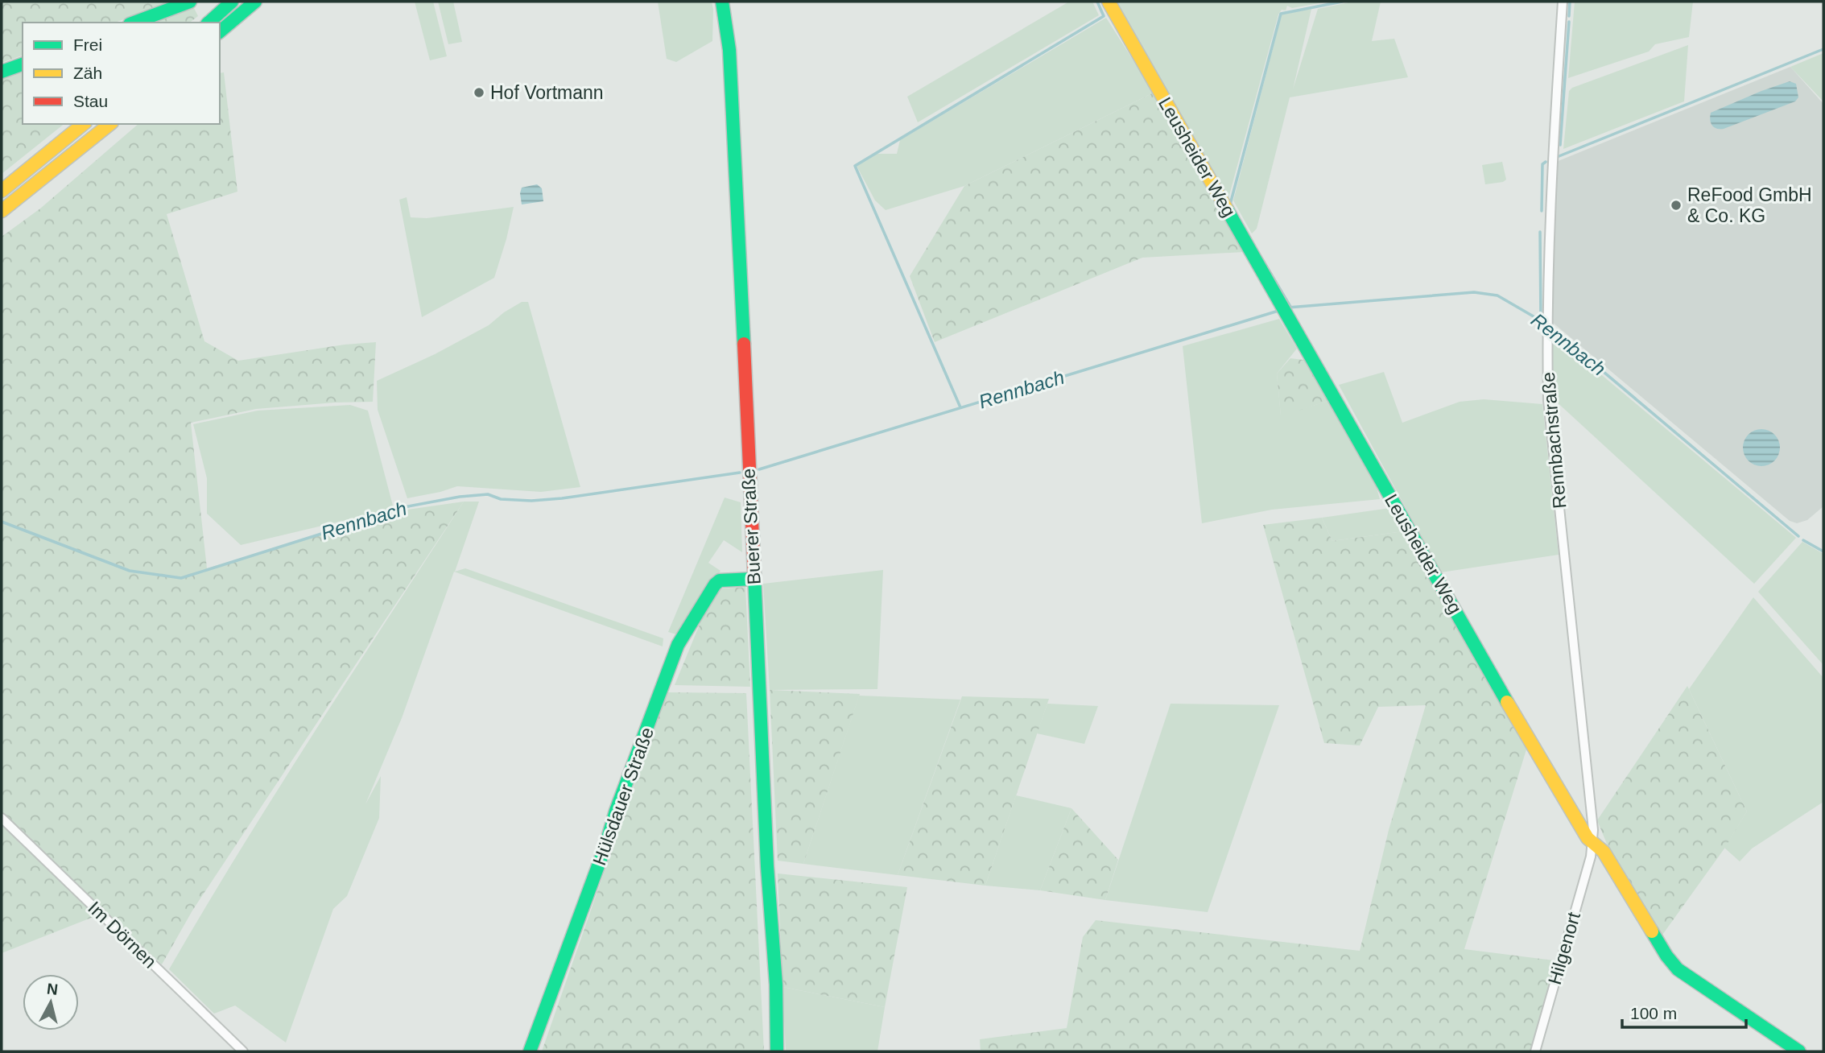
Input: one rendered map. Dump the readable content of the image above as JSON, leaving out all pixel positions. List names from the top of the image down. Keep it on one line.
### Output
{"streets":{"main road":["Leusheider Weg","Buerer Straße","Hülsdauer Straße"],"street":["Rennbachstraße","Im Dörnen","Hilgenort"]},"crossings":[["Leusheider Weg","Rennbachstraße"],["Leusheider Weg","Hilgenort"],["Rennbachstraße","Hilgenort"],["Buerer Straße","Hülsdauer Straße"]],"water":["Rennbach"],"places":["Hof Vortmann","ReFood GmbH & Co. KG"],"legend":["Frei","Zäh","Stau"],"scale_bar":"100 m","north":"top"}
